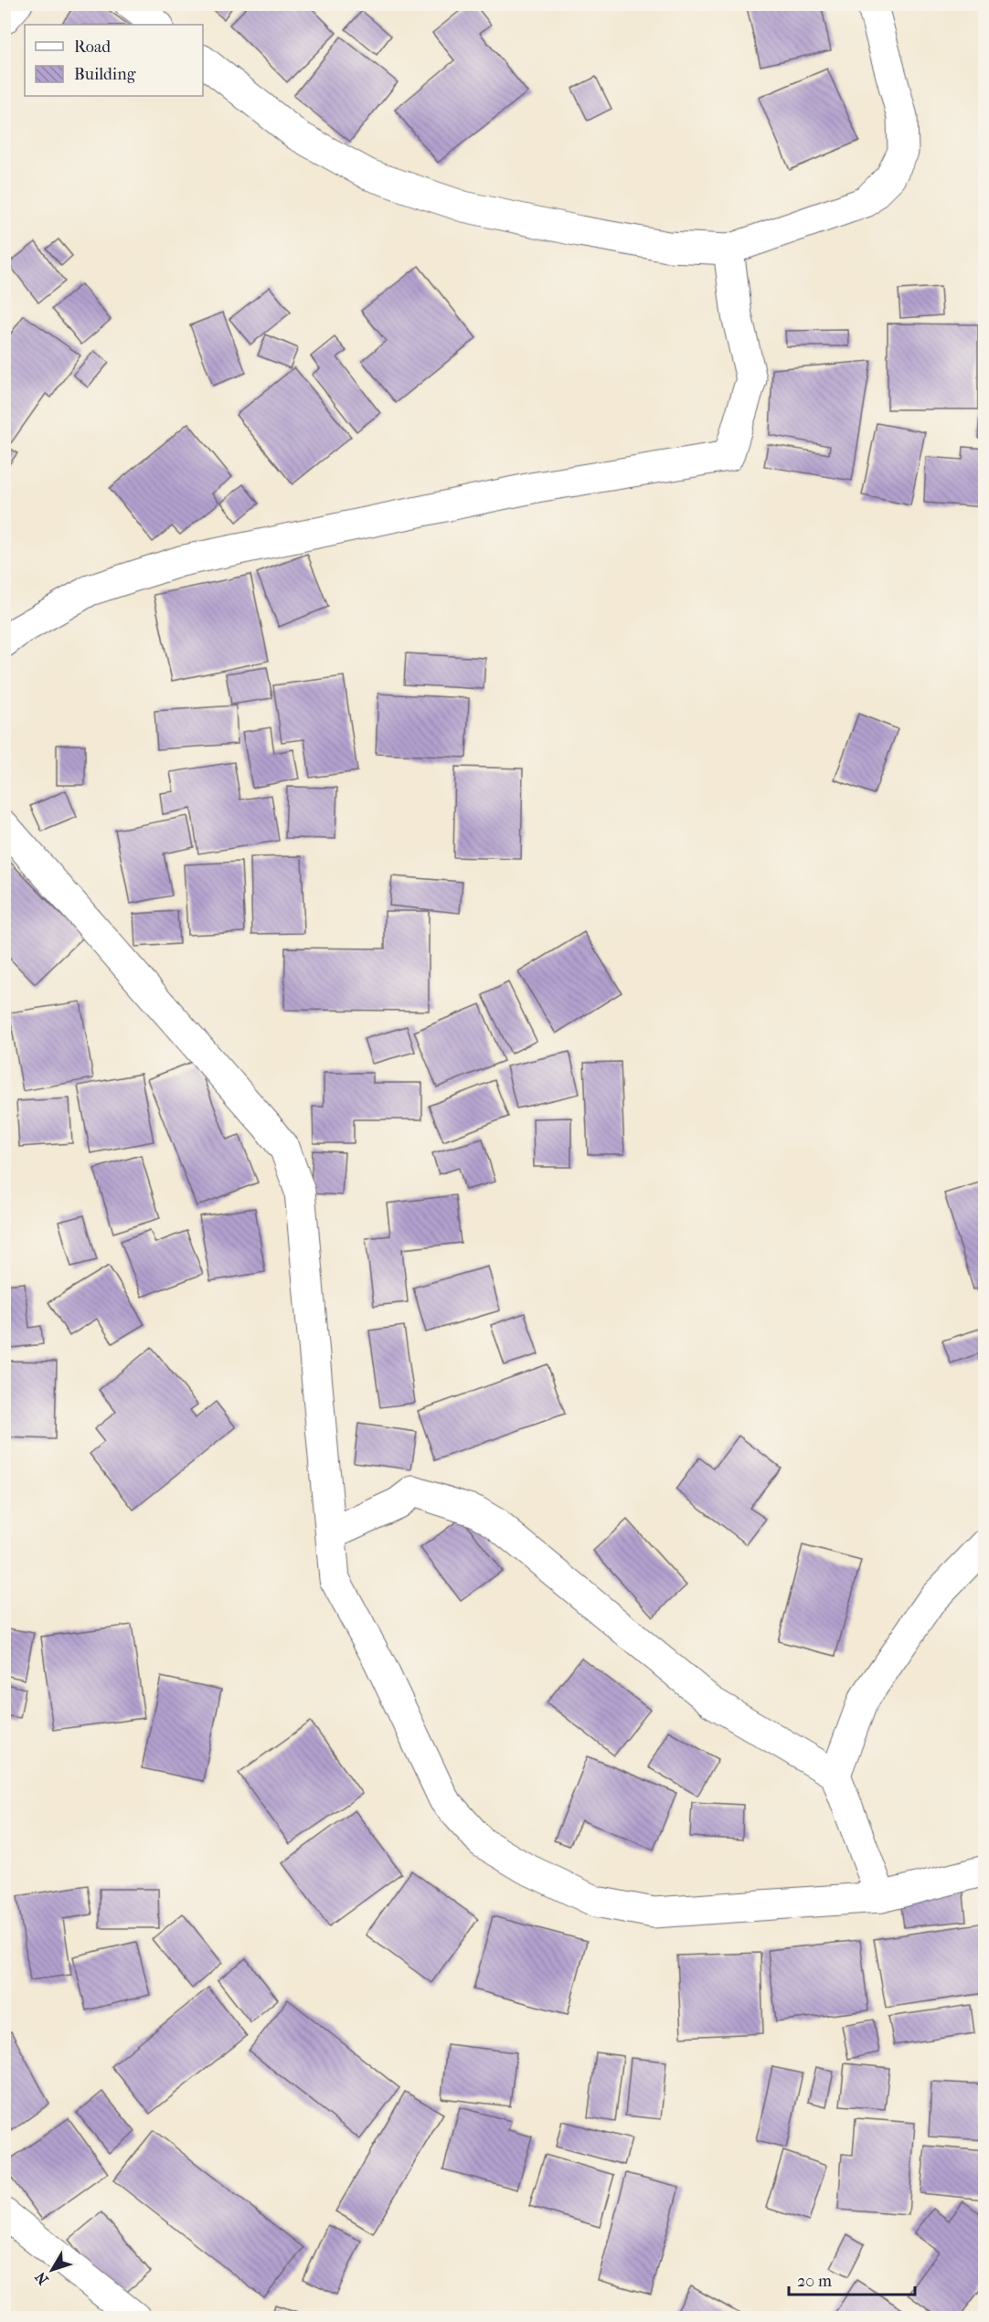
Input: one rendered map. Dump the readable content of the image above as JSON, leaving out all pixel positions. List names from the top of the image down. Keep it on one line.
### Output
{"legend":["Road","Building"],"scale_bar":"20 m","north":"bottom left"}
